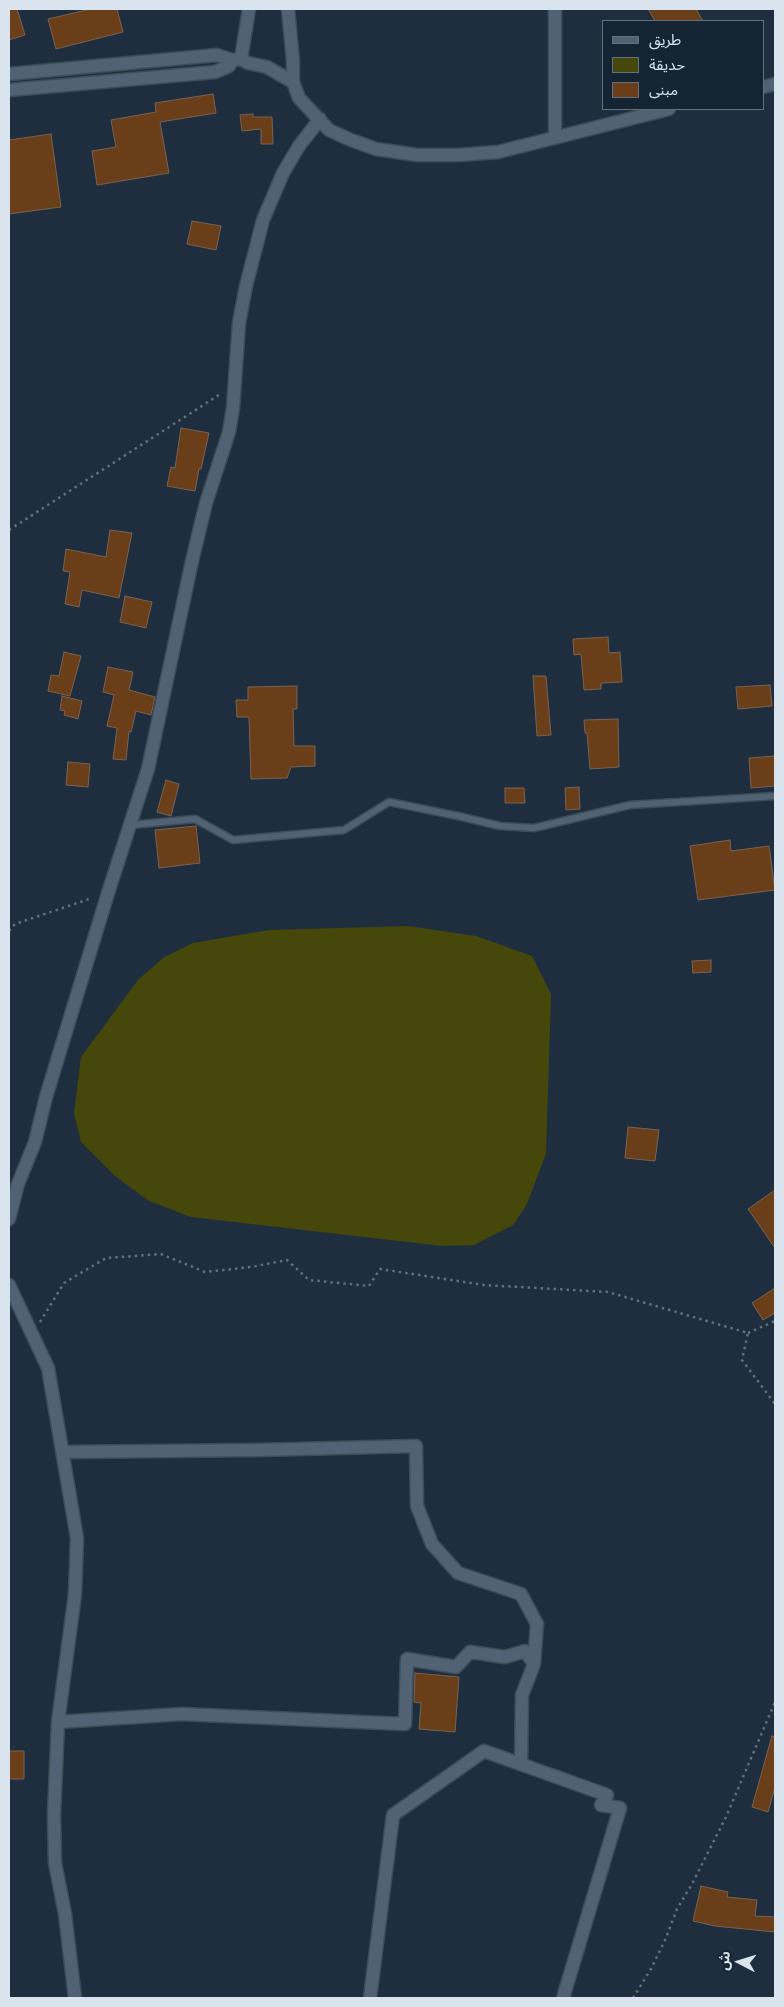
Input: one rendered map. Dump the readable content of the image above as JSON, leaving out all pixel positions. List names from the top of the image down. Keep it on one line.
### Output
{"legend":["طريق","حديقة","مبنى"],"north":"left"}
